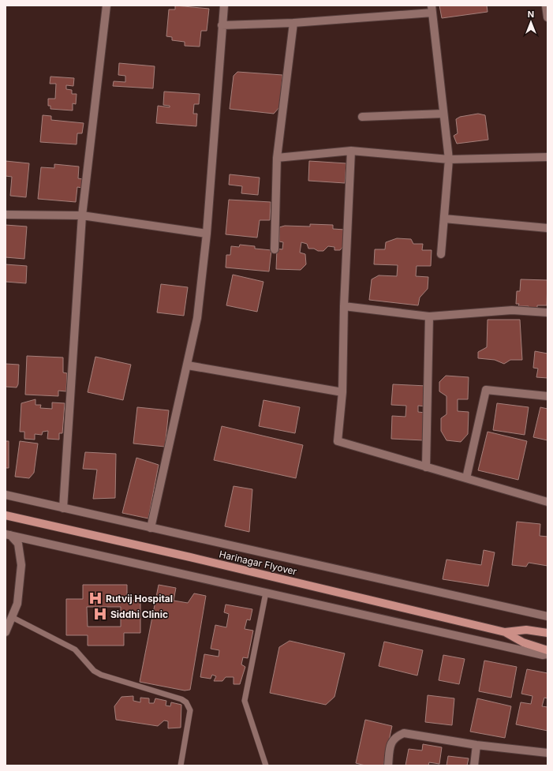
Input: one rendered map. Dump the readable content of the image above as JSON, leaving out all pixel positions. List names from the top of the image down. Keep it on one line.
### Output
{"streets":{"main road":["Harinagar Flyover"]},"places":{"hospital":["Rutvij Hospital","Siddhi Clinic"]},"north":"top"}
